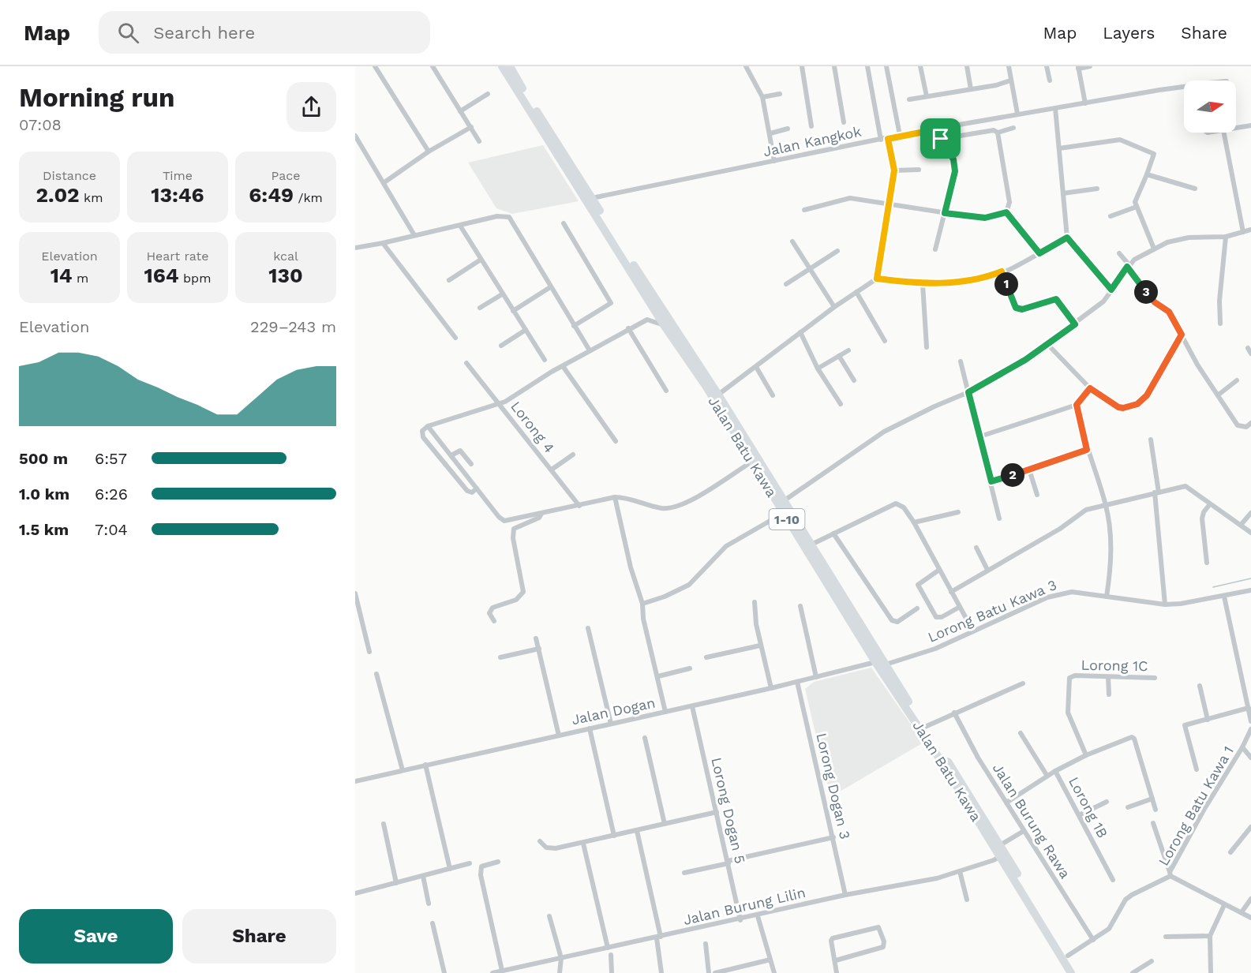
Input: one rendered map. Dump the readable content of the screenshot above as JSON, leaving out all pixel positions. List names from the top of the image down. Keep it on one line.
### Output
{"streets":{"highway":["Jalan Batu Kawa","1-10"],"street":["Jalan Kangkok","Lorong 4","Lorong Batu Kawa 3","Lorong 1C","Jalan Dogan","Lorong Dogan 3","Lorong Batu Kawa 1","Lorong 1B","Lorong Dogan 5","Jalan Burung Rawa","Jalan Burung Lilin"]},"crossings":[["Jalan Kangkok","Jalan Batu Kawa"],["Jalan Batu Kawa","Lorong Batu Kawa 3"],["Jalan Batu Kawa","Jalan Dogan"],["Jalan Batu Kawa","Lorong Batu Kawa 1"],["Jalan Batu Kawa","Jalan Burung Lilin"],["Lorong 1C","Lorong 1B"],["Jalan Dogan","Lorong Dogan 3"],["Jalan Dogan","Lorong Dogan 5"],["Lorong Dogan 3","Jalan Burung Lilin"],["Lorong Batu Kawa 1","Jalan Burung Rawa"],["Lorong Dogan 5","Jalan Burung Lilin"]],"north":"right","page":{"header":"Map","search":"Search here","nav":["Map","Layers","Share"],"heading":["Morning run","07:08"],"stats":[["Distance","2.02 km"],["Time","13:46"],["Pace","6:49 /km"],["Elevation","14 m"],["Heart rate","164 bpm"],["kcal","130"]],"pins":["1","3","2"],"chart":["Elevation","229–243 m"],"list":[{"name":"500 m","note":"6:57"},{"name":"1.0 km","note":"6:26"},{"name":"1.5 km","note":"7:04"}],"buttons":["Save","Share"]}}
